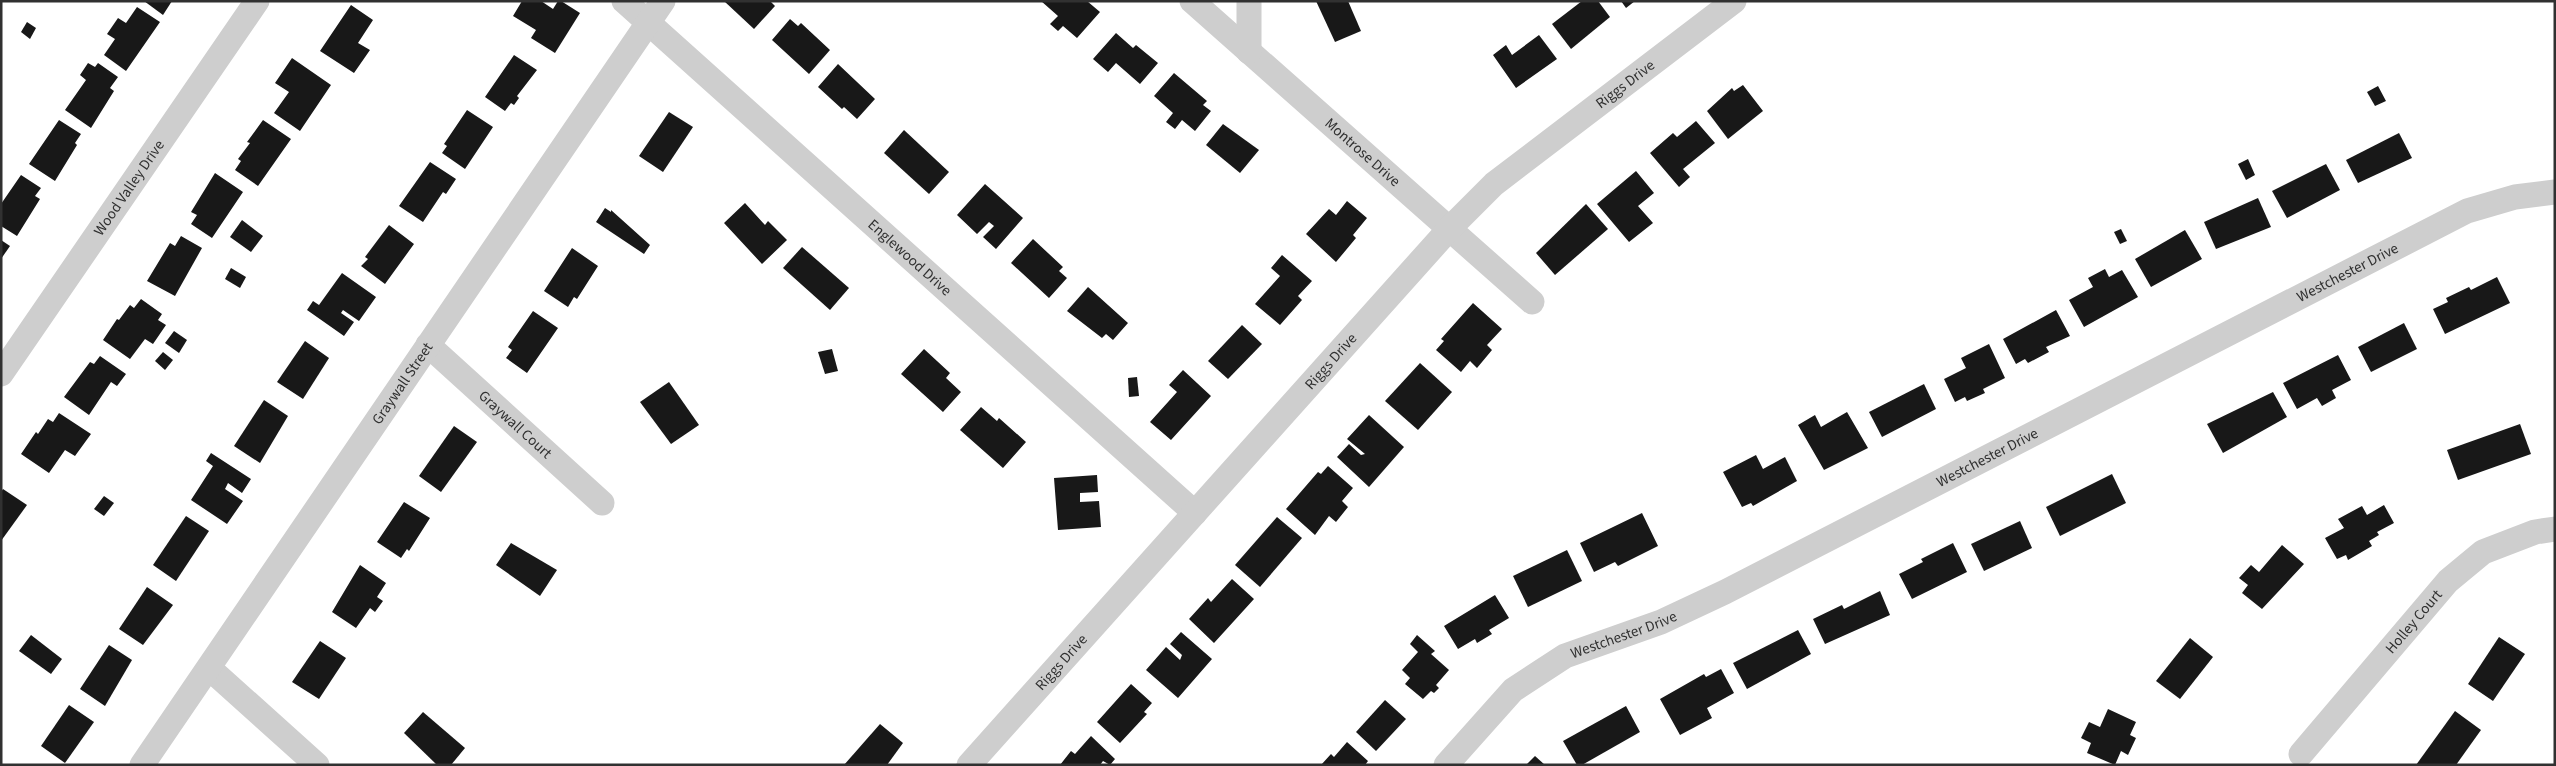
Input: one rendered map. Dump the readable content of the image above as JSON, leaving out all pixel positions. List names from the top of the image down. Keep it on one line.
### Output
{"streets":{"street":["Riggs Drive","Montrose Drive","Wood Valley Drive","Englewood Drive","Westchester Drive","Graywall Street","Graywall Court","Holley Court"]},"crossings":[["Riggs Drive","Montrose Drive"],["Riggs Drive","Englewood Drive"],["Englewood Drive","Graywall Street"],["Graywall Street","Graywall Court"]]}
